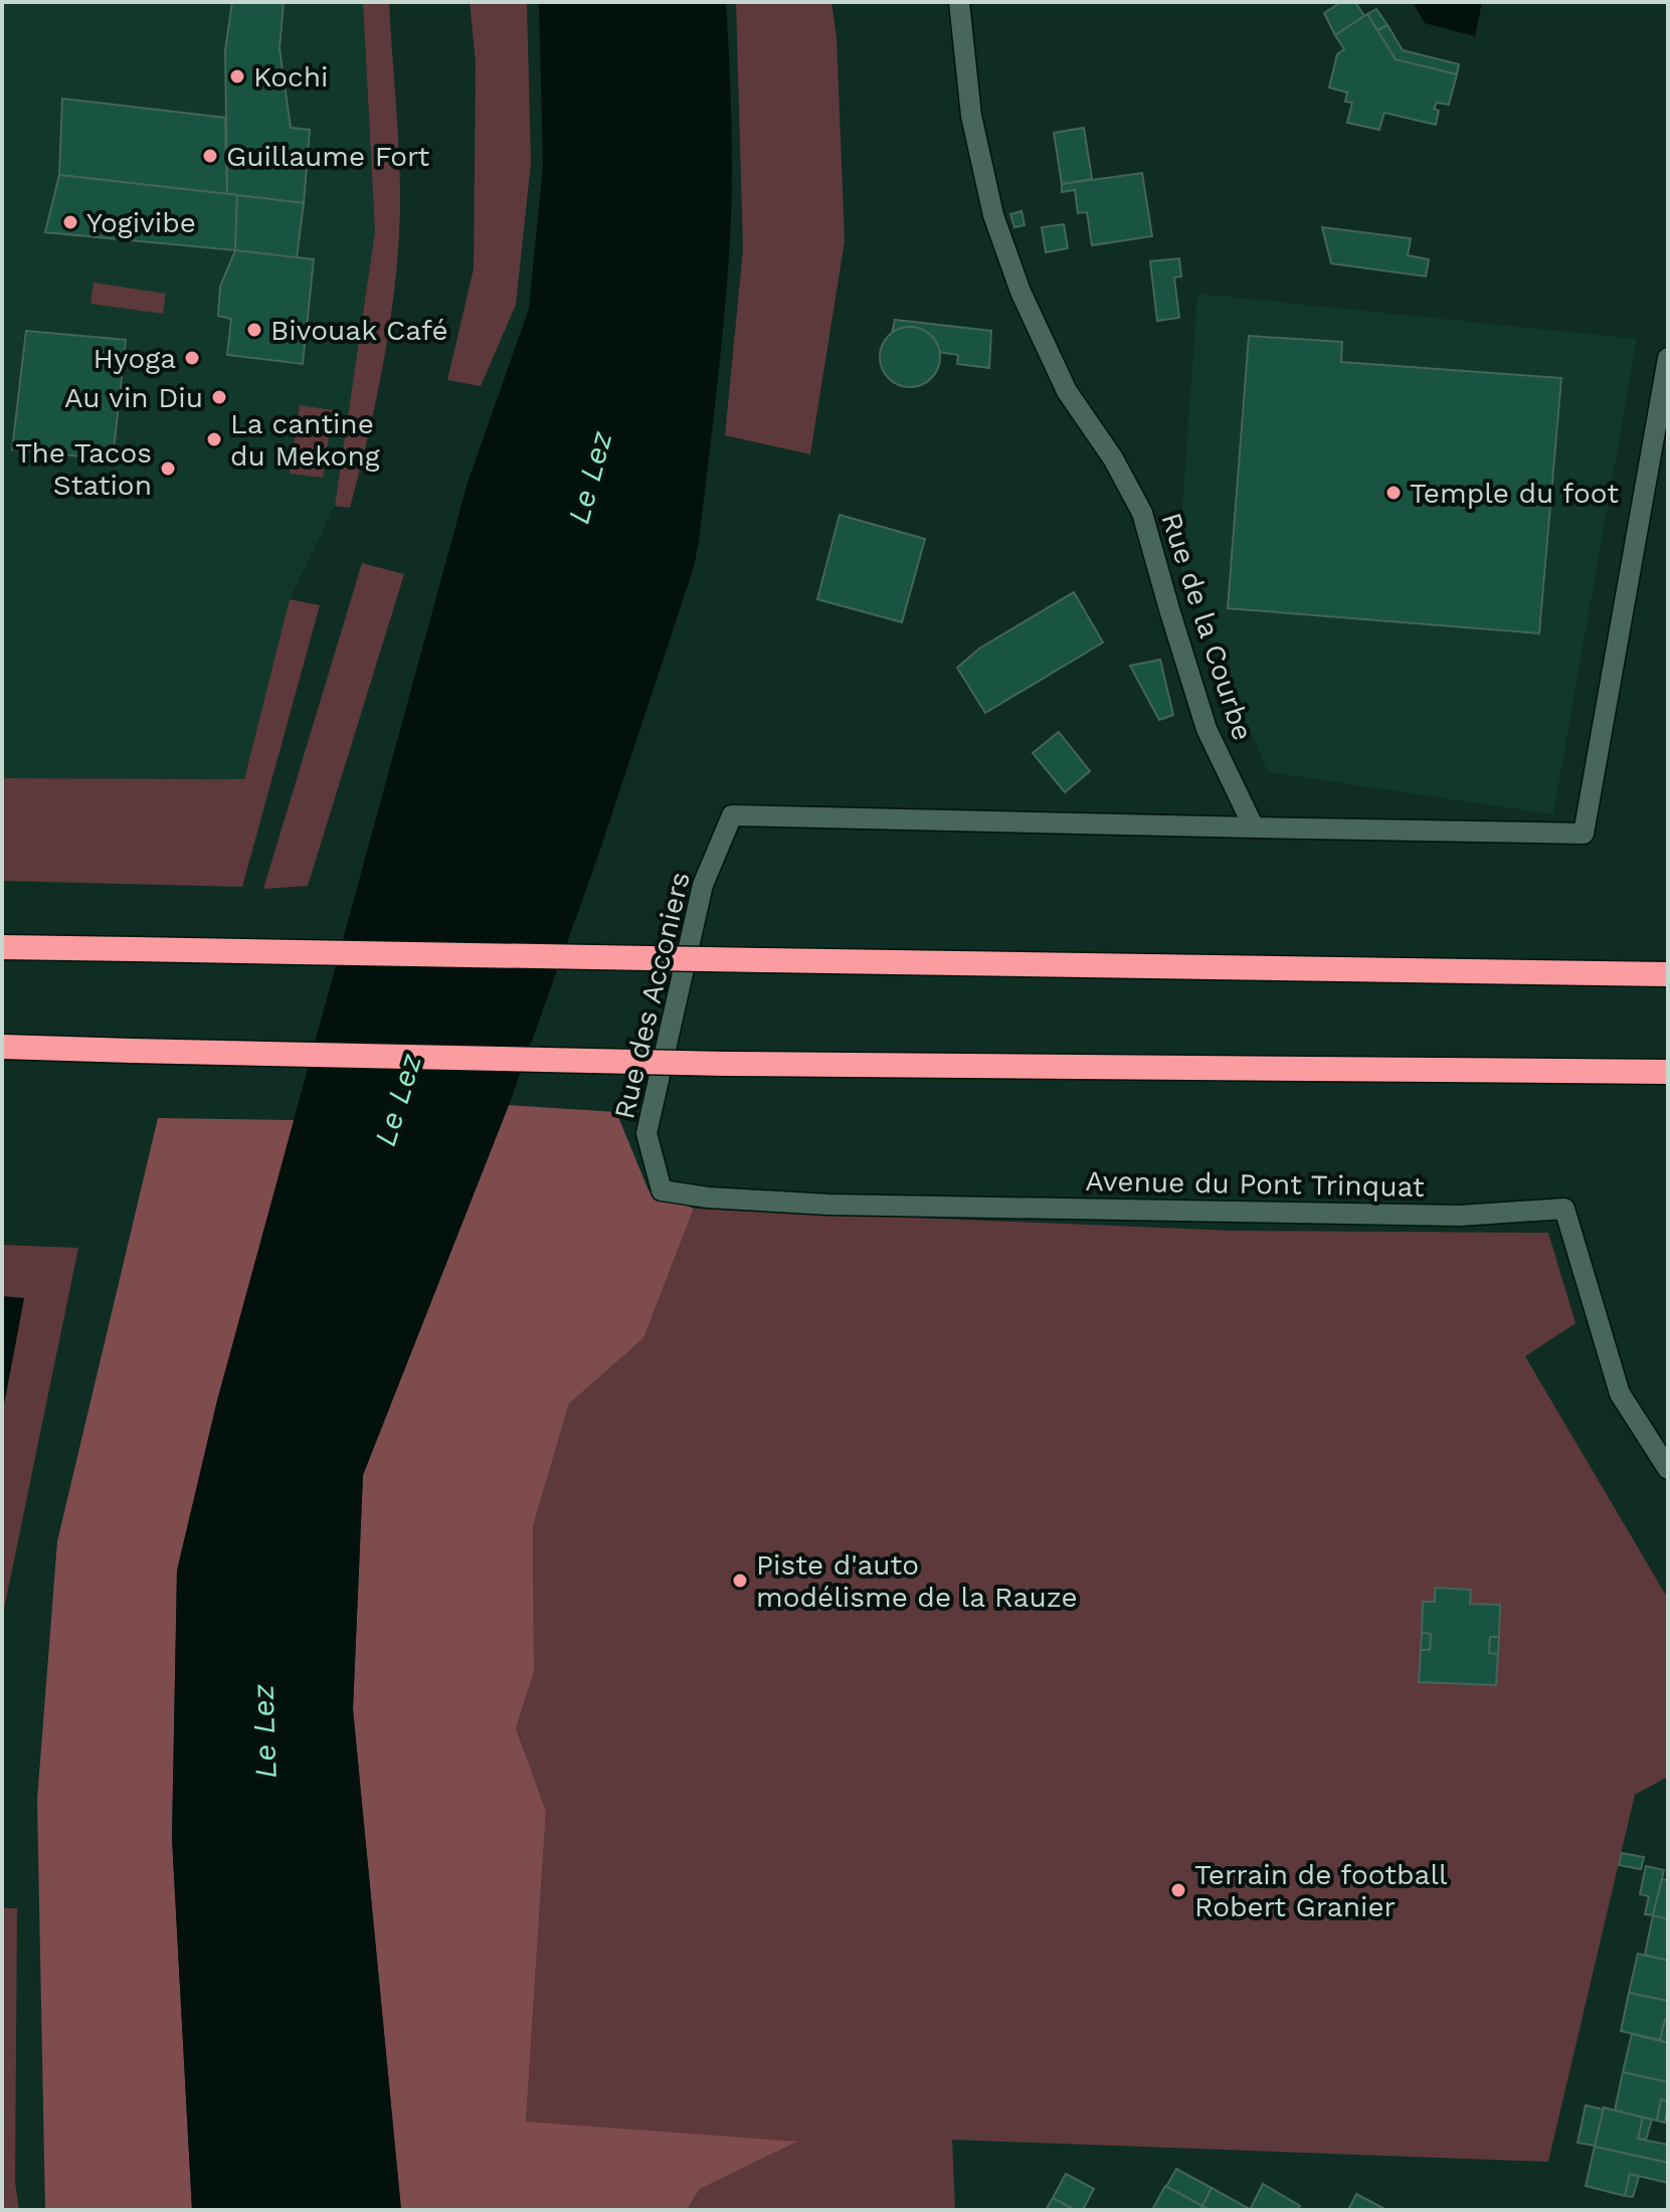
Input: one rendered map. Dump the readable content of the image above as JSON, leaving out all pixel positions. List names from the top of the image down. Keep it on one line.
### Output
{"streets":{"street":["Rue de la Courbe","Rue des Acconiers","Avenue du Pont Trinquat"]},"crossings":[["Rue de la Courbe","Rue des Acconiers"],["Rue des Acconiers","Avenue du Pont Trinquat"]],"water":["Le Lez"],"places":["Kochi","Guillaume Fort","Yogivibe","Bivouak Café","Hyoga","Au vin Diu","La cantine du Mekong","The Tacos Station","Temple du foot","Piste d'auto modélisme de la Rauze","Terrain de football Robert Granier"]}
